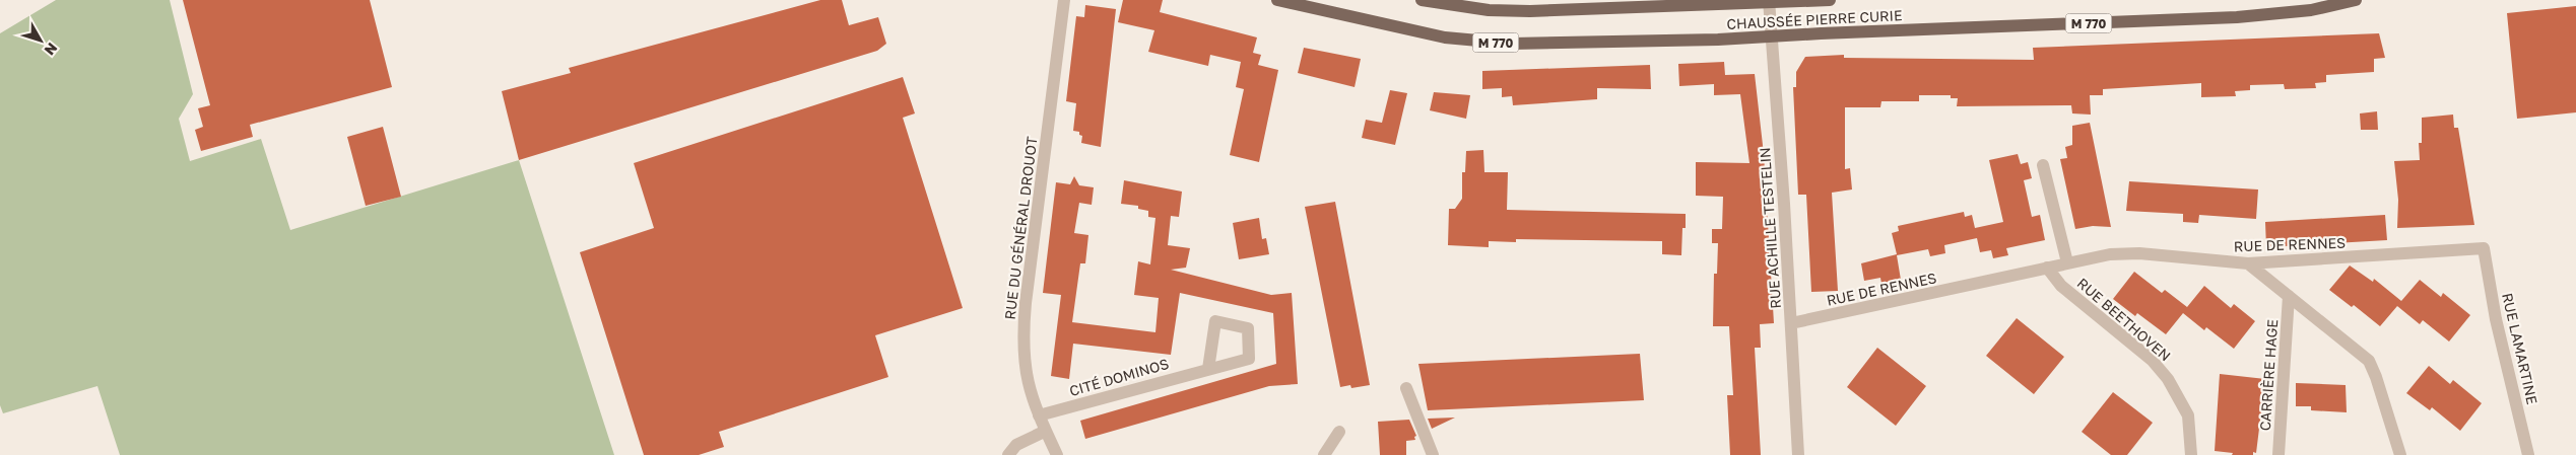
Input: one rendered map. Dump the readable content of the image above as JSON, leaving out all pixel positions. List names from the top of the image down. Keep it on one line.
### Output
{"streets":{"main road":["CHAUSSÉE PIERRE CURIE","M 770"],"street":["RUE DU GÉNÉRAL DROUOT","RUE ACHILLE TESTELIN","RUE DE RENNES","RUE BEETHOVEN","RUE LAMARTINE","CARRIÈRE HAGE","CITÉ DOMINOS"]},"crossings":[["CHAUSSÉE PIERRE CURIE","RUE ACHILLE TESTELIN"],["RUE DU GÉNÉRAL DROUOT","CITÉ DOMINOS"],["RUE ACHILLE TESTELIN","RUE DE RENNES"],["RUE DE RENNES","RUE BEETHOVEN"],["RUE DE RENNES","RUE LAMARTINE"]],"north":"bottom right"}
